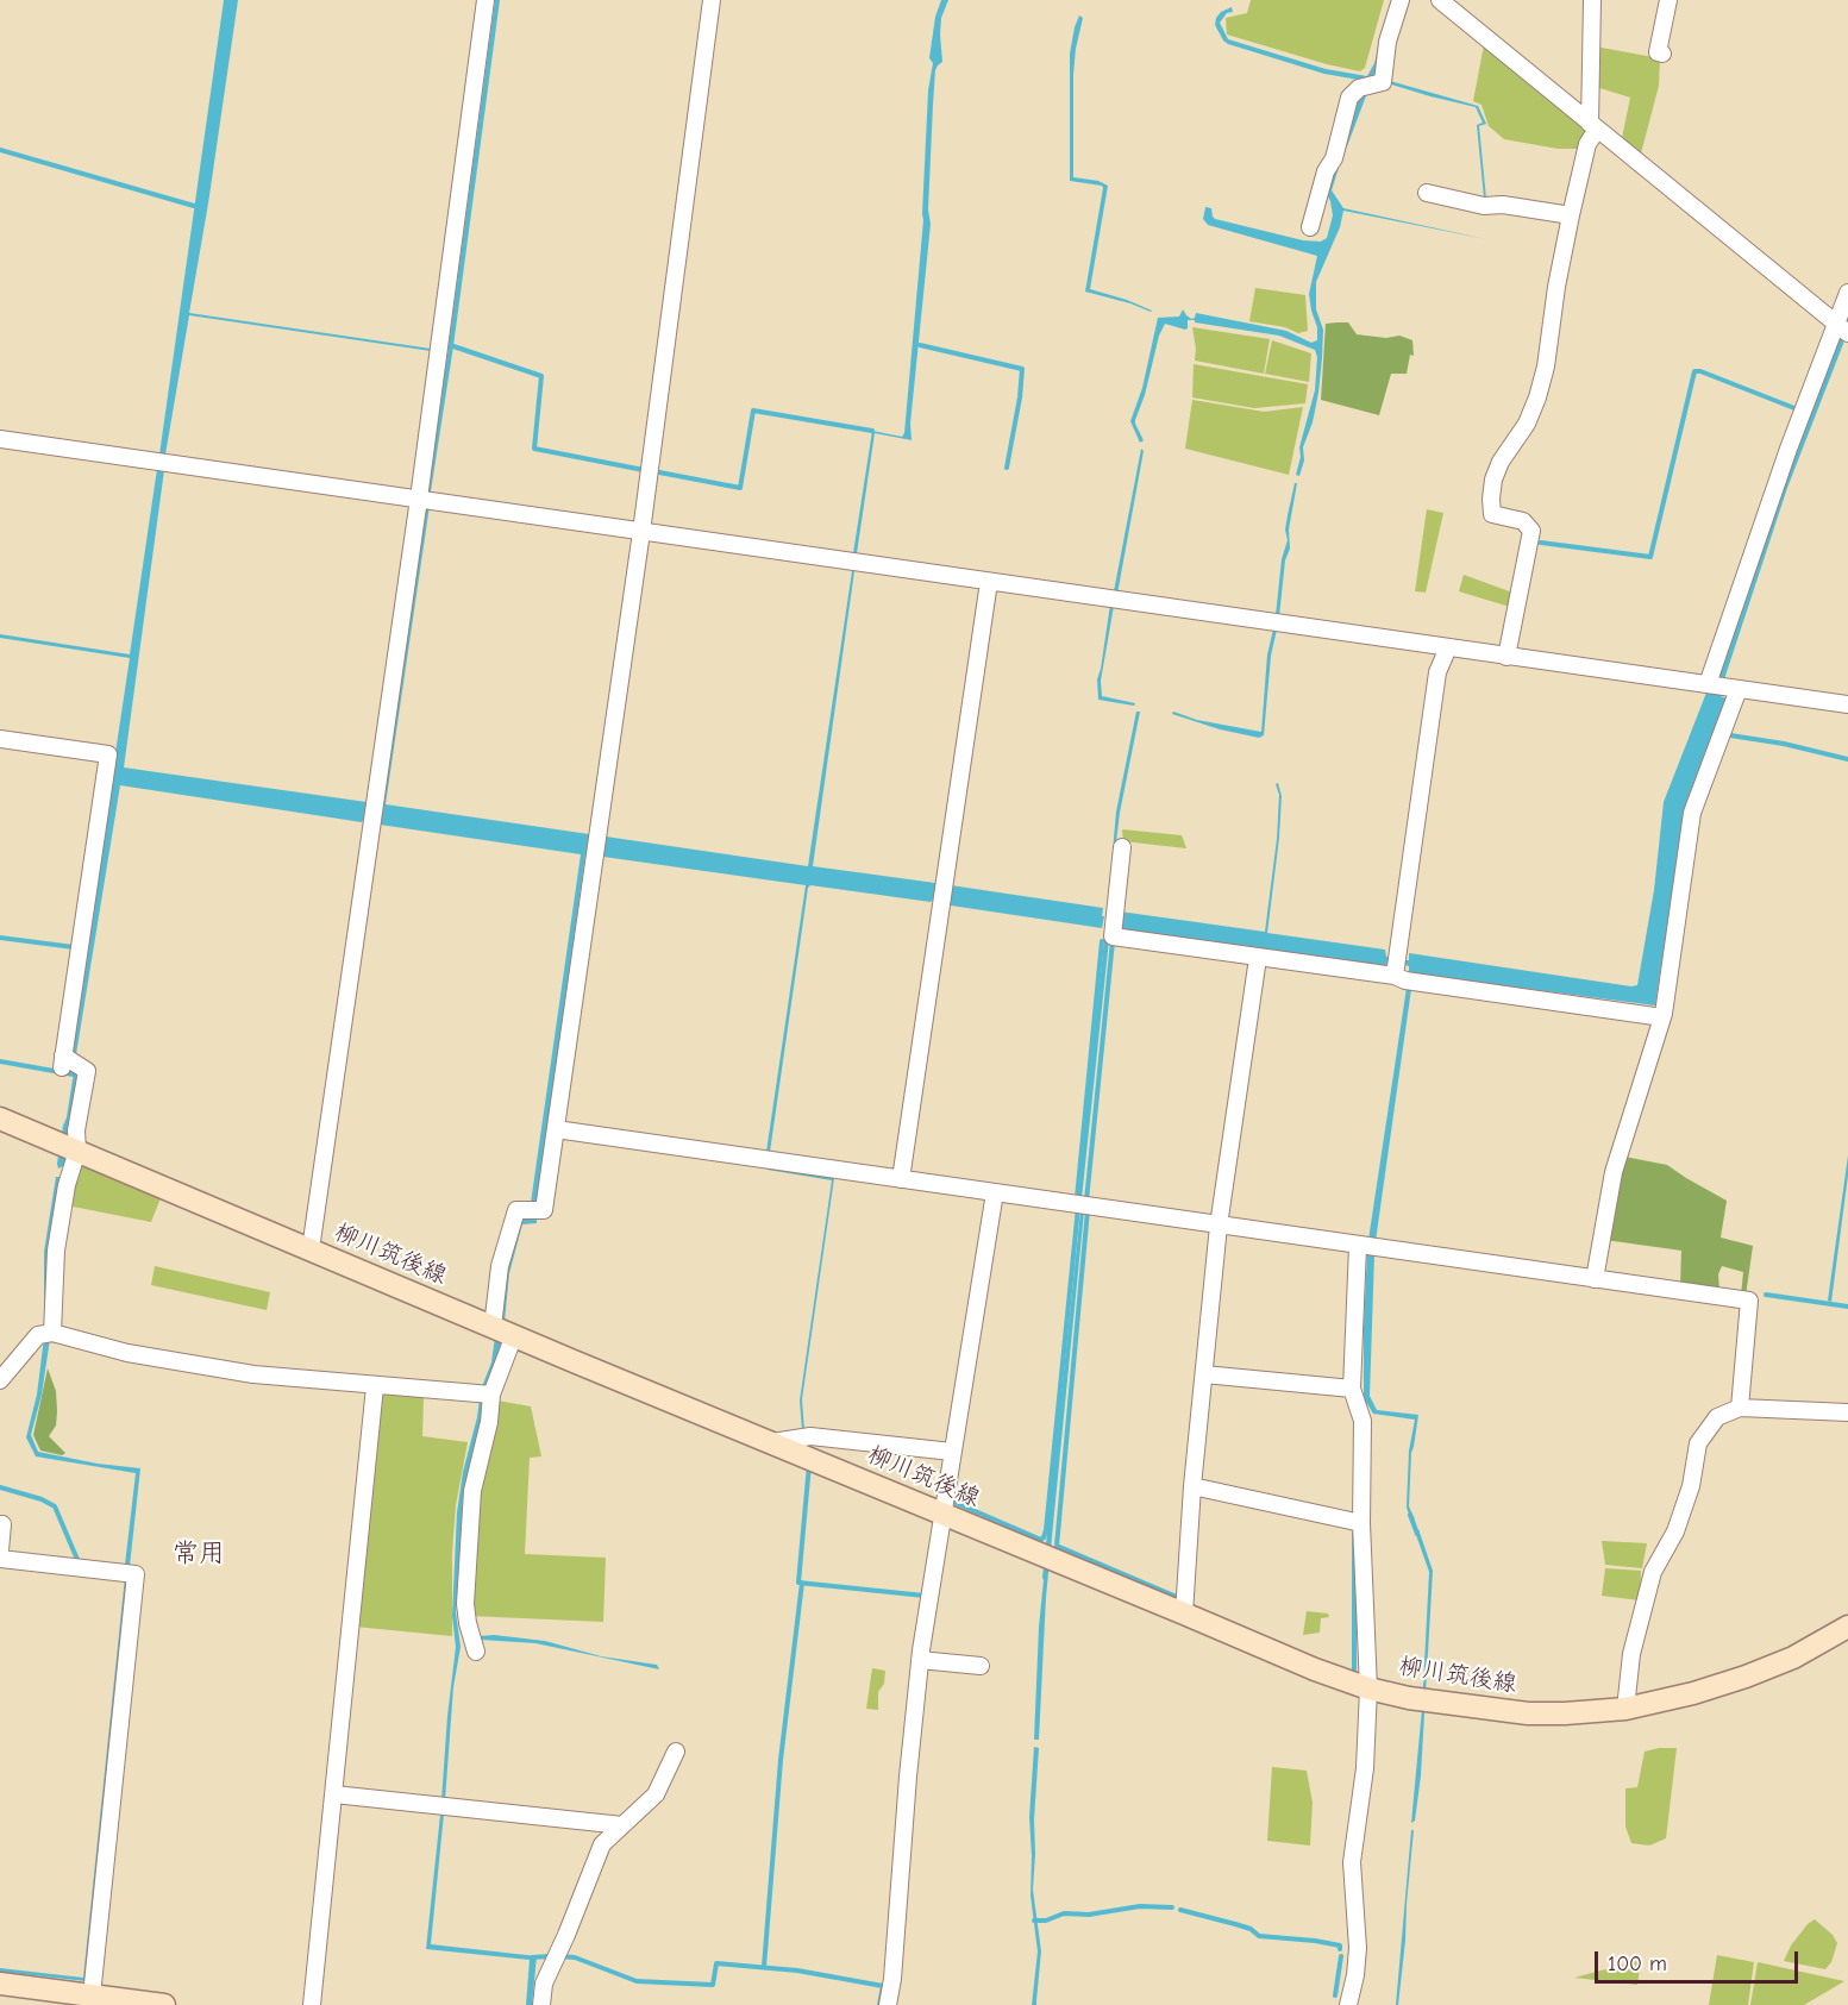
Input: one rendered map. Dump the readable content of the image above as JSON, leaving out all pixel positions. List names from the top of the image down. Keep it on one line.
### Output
{"streets":{"main road":["柳川筑後線"]},"districts":["常用"],"scale_bar":"100 m"}
